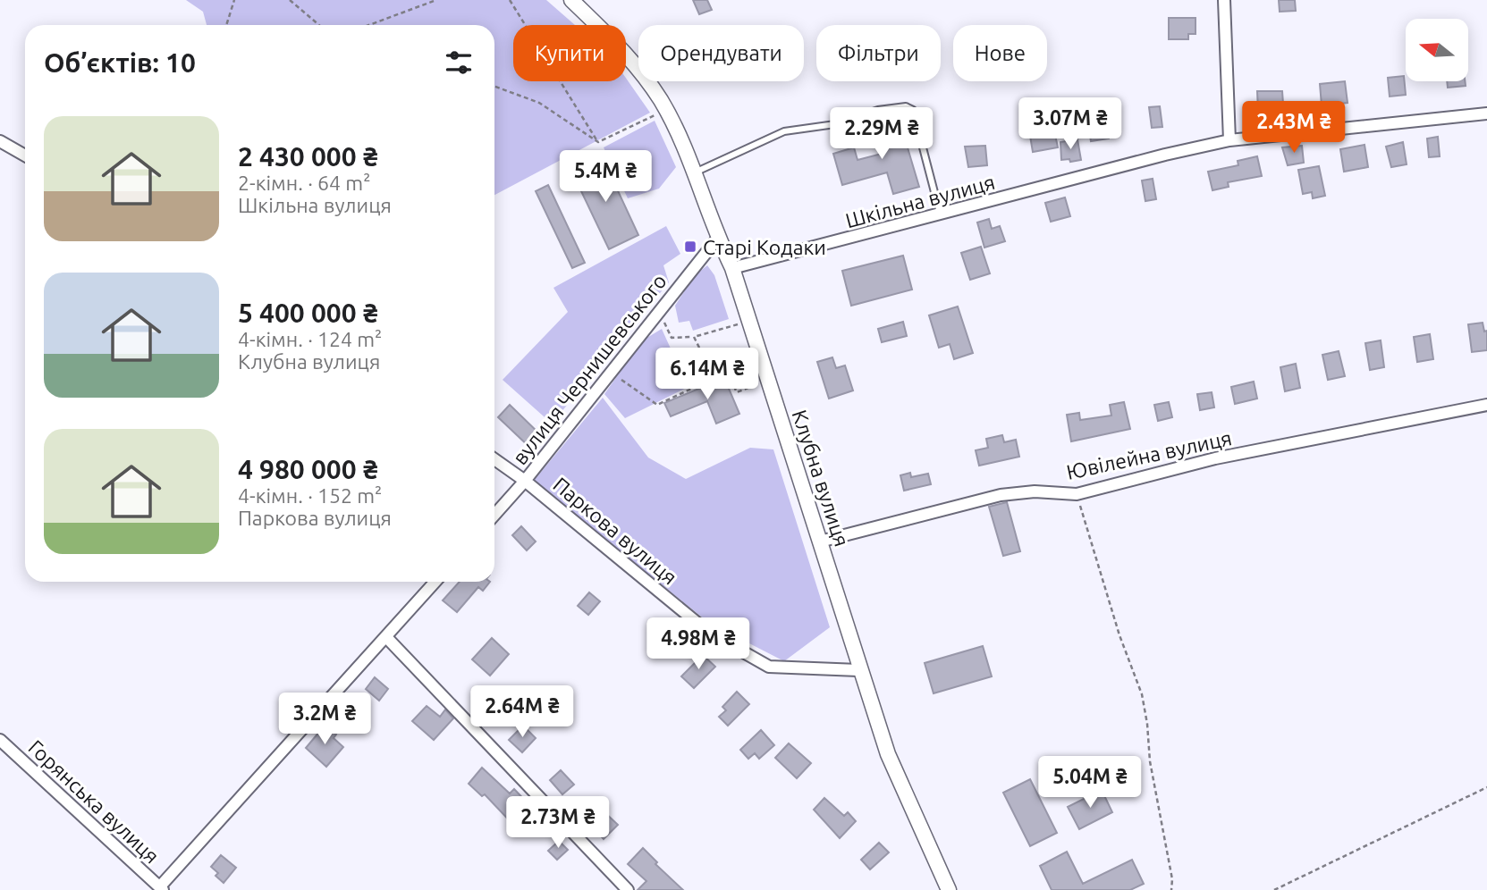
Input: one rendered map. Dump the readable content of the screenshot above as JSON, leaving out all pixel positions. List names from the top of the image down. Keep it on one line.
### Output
{"streets":{"street":["Шкільна вулиця","вулиця Чернишевського","Ювілейна вулиця","Клубна вулиця","Паркова вулиця","Горянська вулиця"]},"crossings":[["Шкільна вулиця","Клубна вулиця"],["вулиця Чернишевського","Клубна вулиця"],["вулиця Чернишевського","Паркова вулиця"],["Ювілейна вулиця","Клубна вулиця"],["Клубна вулиця","Паркова вулиця"]],"places":{"transit":["Старі Кодаки"]},"north":"left","page":{"chip":["Купити","Орендувати","Фільтри","Нове"],"heading":"Об’єктів: 10","price":["3.07M ₴","2.43M ₴","2.29M ₴","5.4M ₴","6.14M ₴","4.98M ₴","2.64M ₴","3.2M ₴","5.04M ₴","2.73M ₴"],"list":[{"name":"2 430 000 ₴","note":"2-кімн. · 64 m² · Шкільна вулиця"},{"name":"5 400 000 ₴","note":"4-кімн. · 124 m² · Клубна вулиця"},{"name":"4 980 000 ₴","note":"4-кімн. · 152 m² · Паркова вулиця"}]}}
